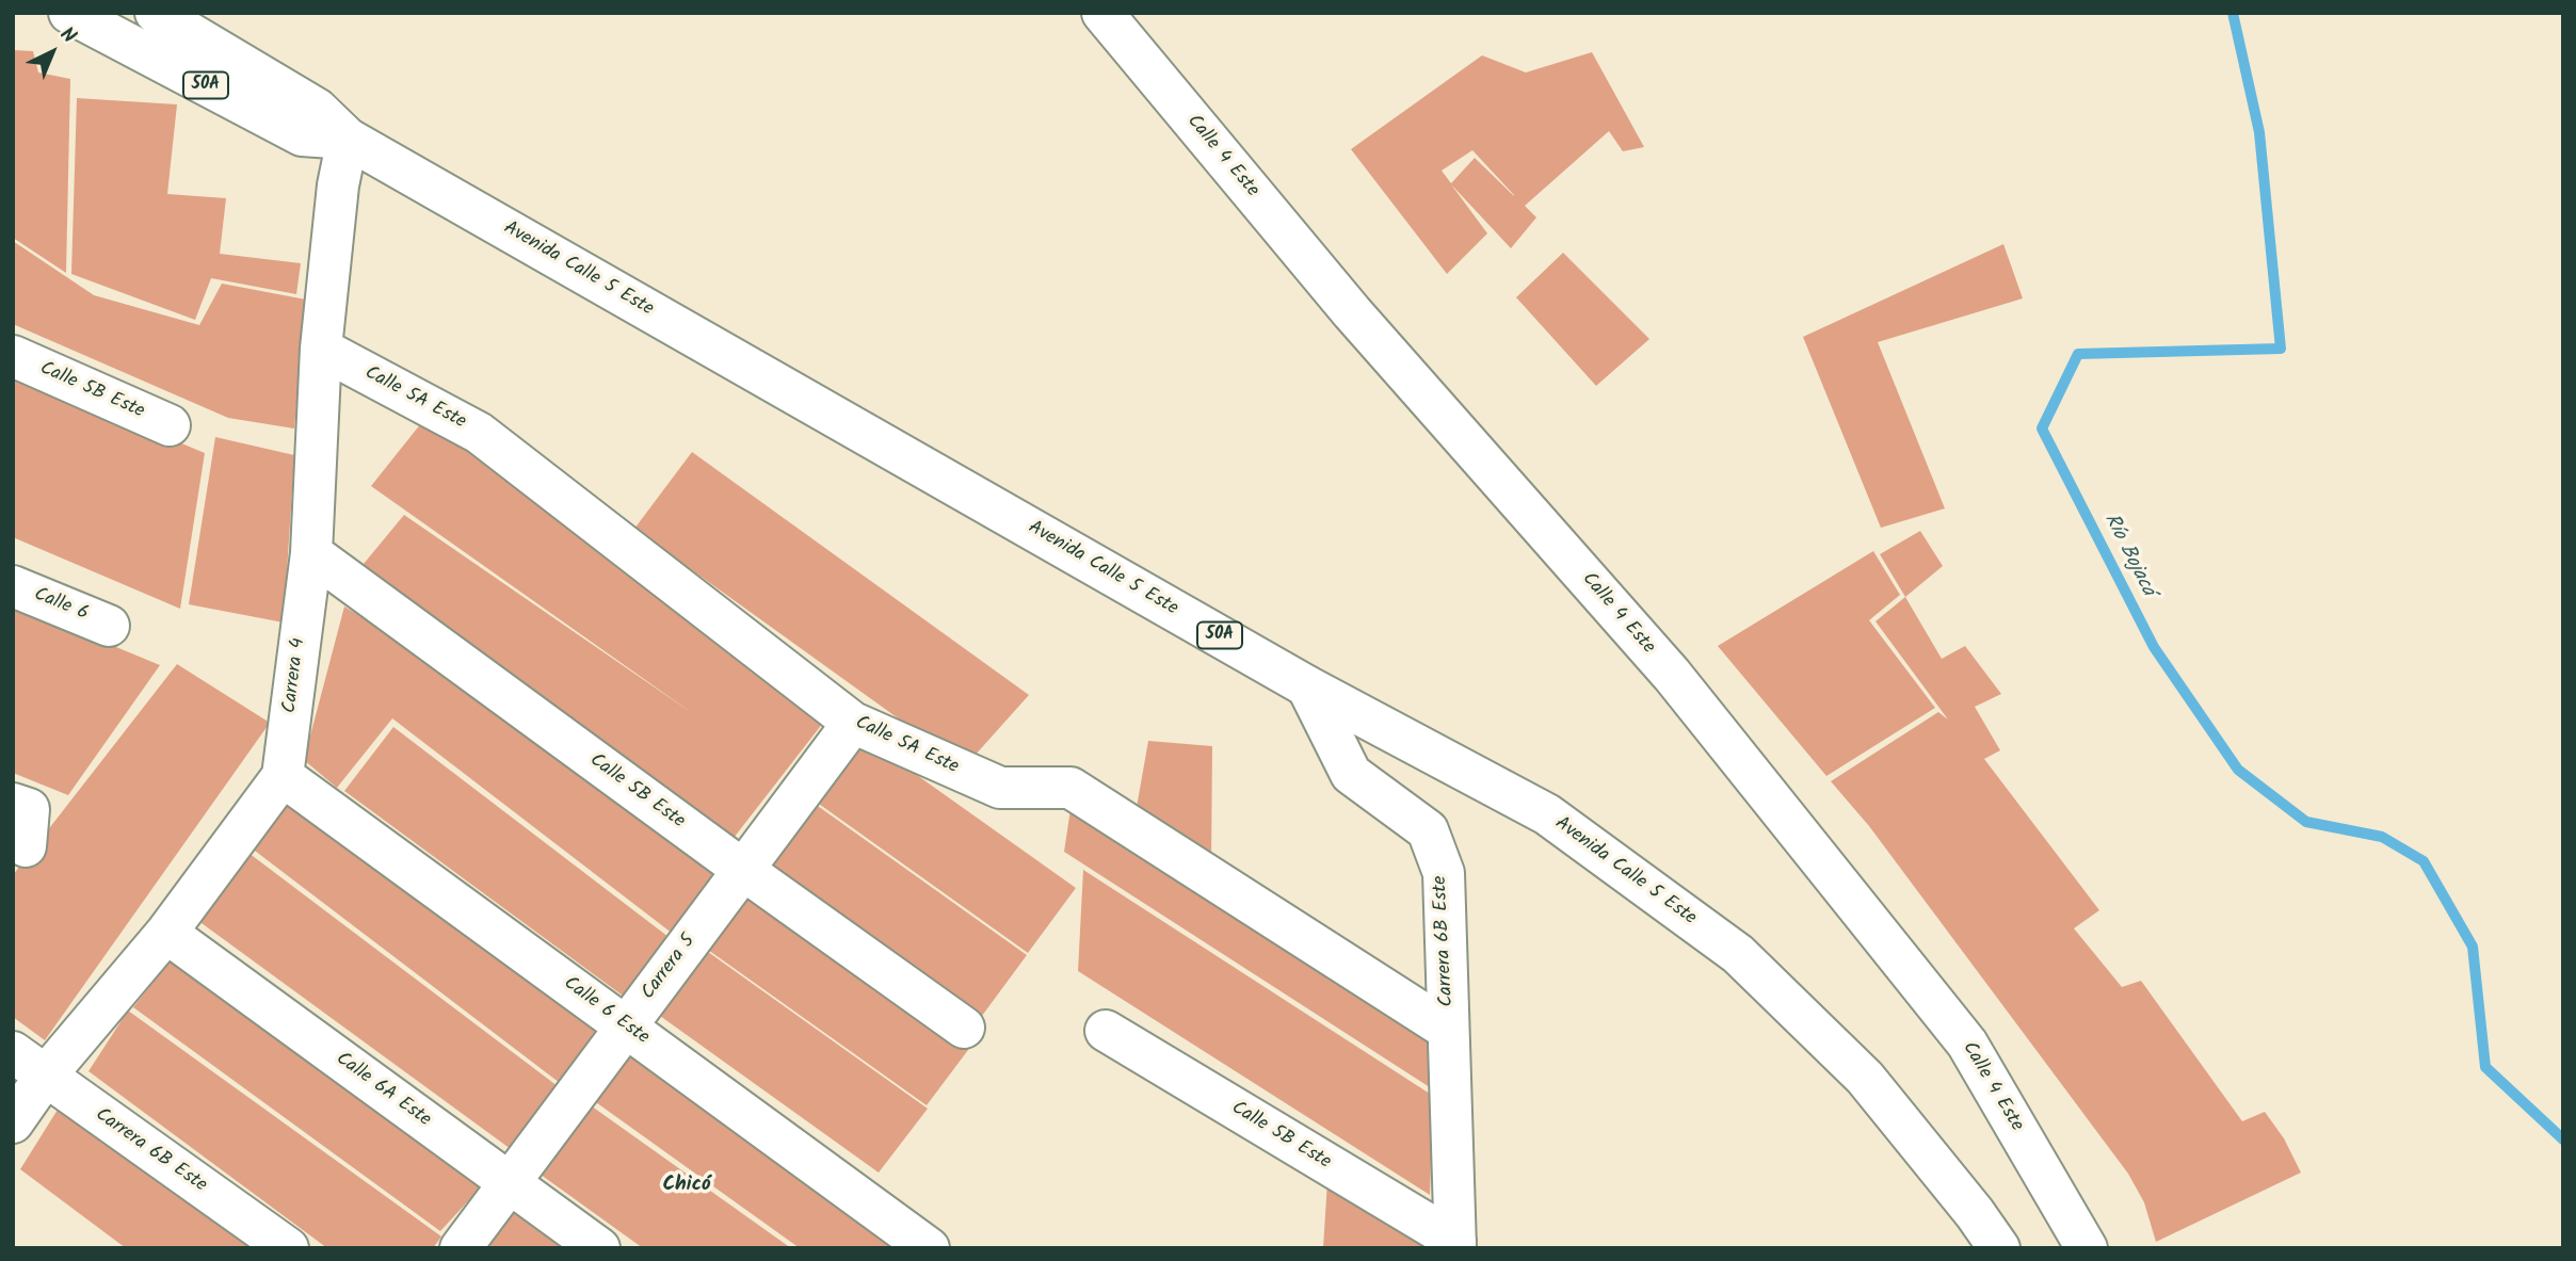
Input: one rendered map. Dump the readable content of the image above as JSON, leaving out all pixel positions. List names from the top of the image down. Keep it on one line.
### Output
{"streets":{"street":["50A","Calle 4 Este","Avenida Calle 5 Este","Calle 5B Este","Calle 5A Este","Calle 6","Carrera 4","Carrera 6B Este","Carrera 5","Calle 6 Este","Calle 6A Este"]},"crossings":[["Avenida Calle 5 Este","Carrera 4"],["Avenida Calle 5 Este","Carrera 6B Este"],["Calle 5B Este","Carrera 4"],["Calle 5B Este","Carrera 6B Este"],["Calle 5B Este","Carrera 5"],["Calle 5A Este","Carrera 4"],["Calle 5A Este","Carrera 6B Este"],["Calle 5A Este","Carrera 5"],["Carrera 4","Carrera 6B Este"],["Carrera 4","Calle 6 Este"],["Carrera 4","Calle 6A Este"],["Carrera 5","Calle 6 Este"],["Carrera 5","Calle 6A Este"]],"districts":["Chicó"],"water":["Río Bojacá"],"north":"top right"}
